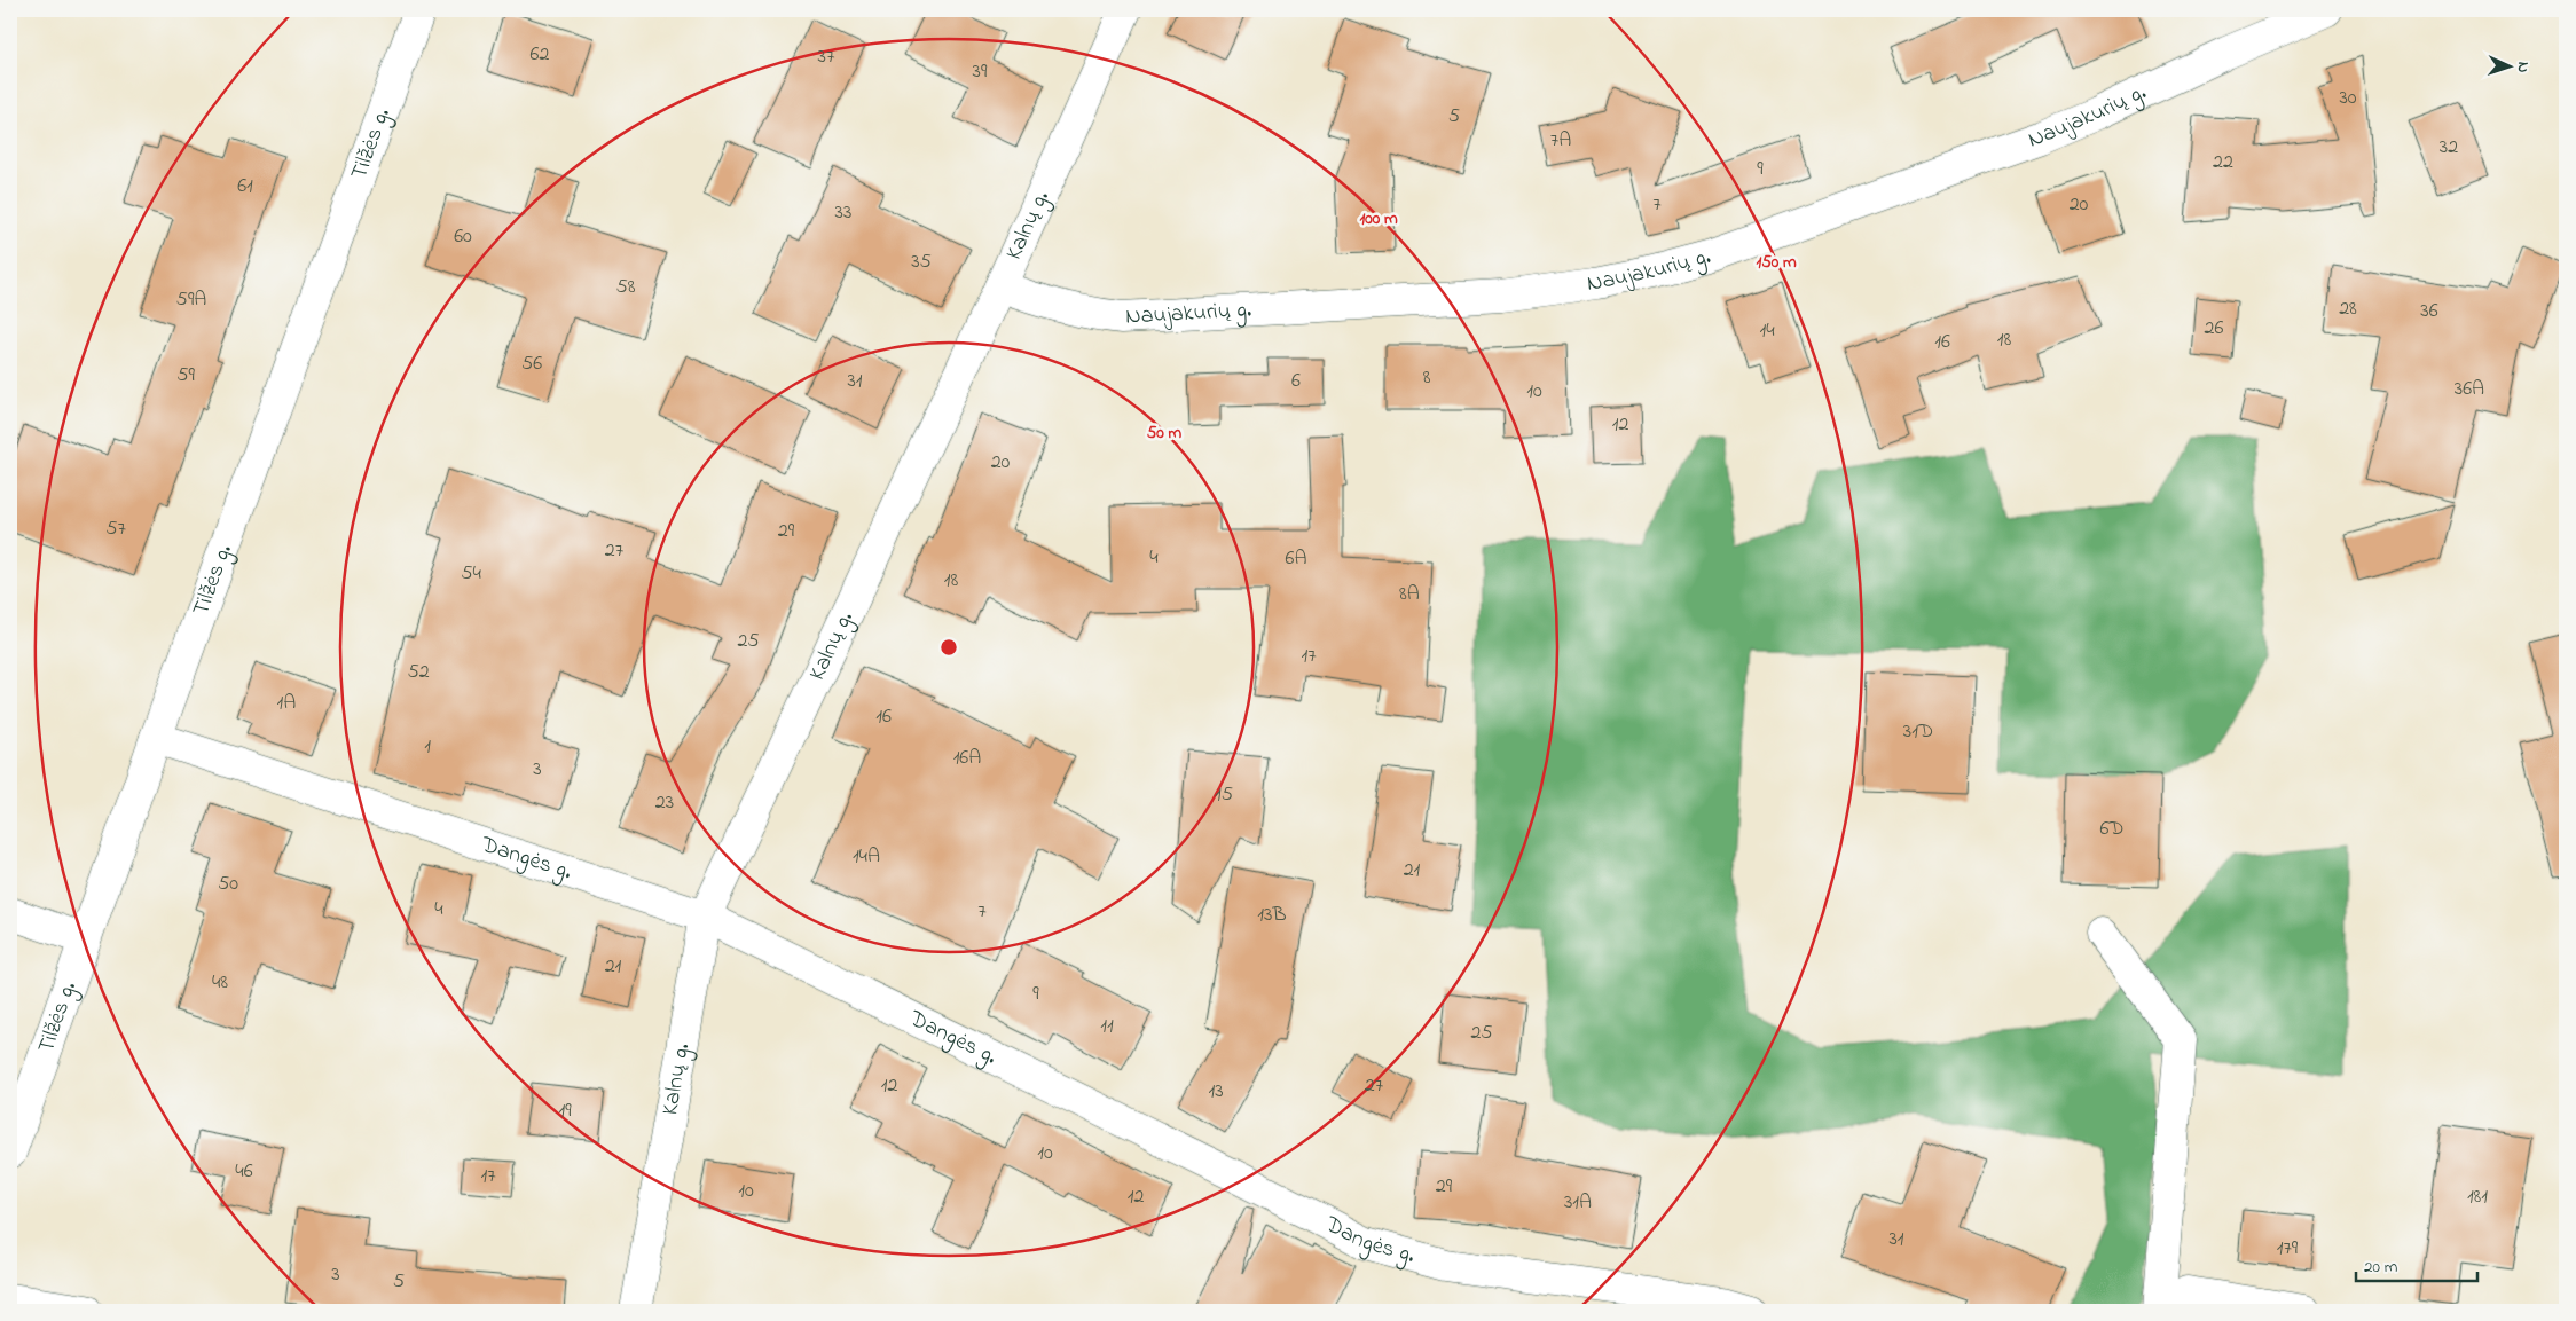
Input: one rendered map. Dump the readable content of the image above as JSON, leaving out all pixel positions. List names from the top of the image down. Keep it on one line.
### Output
{"streets":{"street":["Naujakurių g.","Tilžės g.","Kalnų g.","Dangės g."]},"crossings":[["Naujakurių g.","Kalnų g."],["Tilžės g.","Dangės g."],["Kalnų g.","Dangės g."]],"house_numbers":["62","37","39","30","5","7A","32","22","9","61","7","20","33","60","35","58","59A","28","36","26","14","18","16","56","59","8","31","6","36A","10","12","20","57","29","27","4","6A","54","18","8A","25","17","52","1A","16","31D","1","16A","3","15","23","6D","14A","21","50","4","7","13B","21","48","9","11","25","12","27","13","19","10","46","17","29","10","12","181","31A","31","179","3","5"],"scale_bar":"20 m","north":"right","rings":["100 m","150 m","50 m"]}
